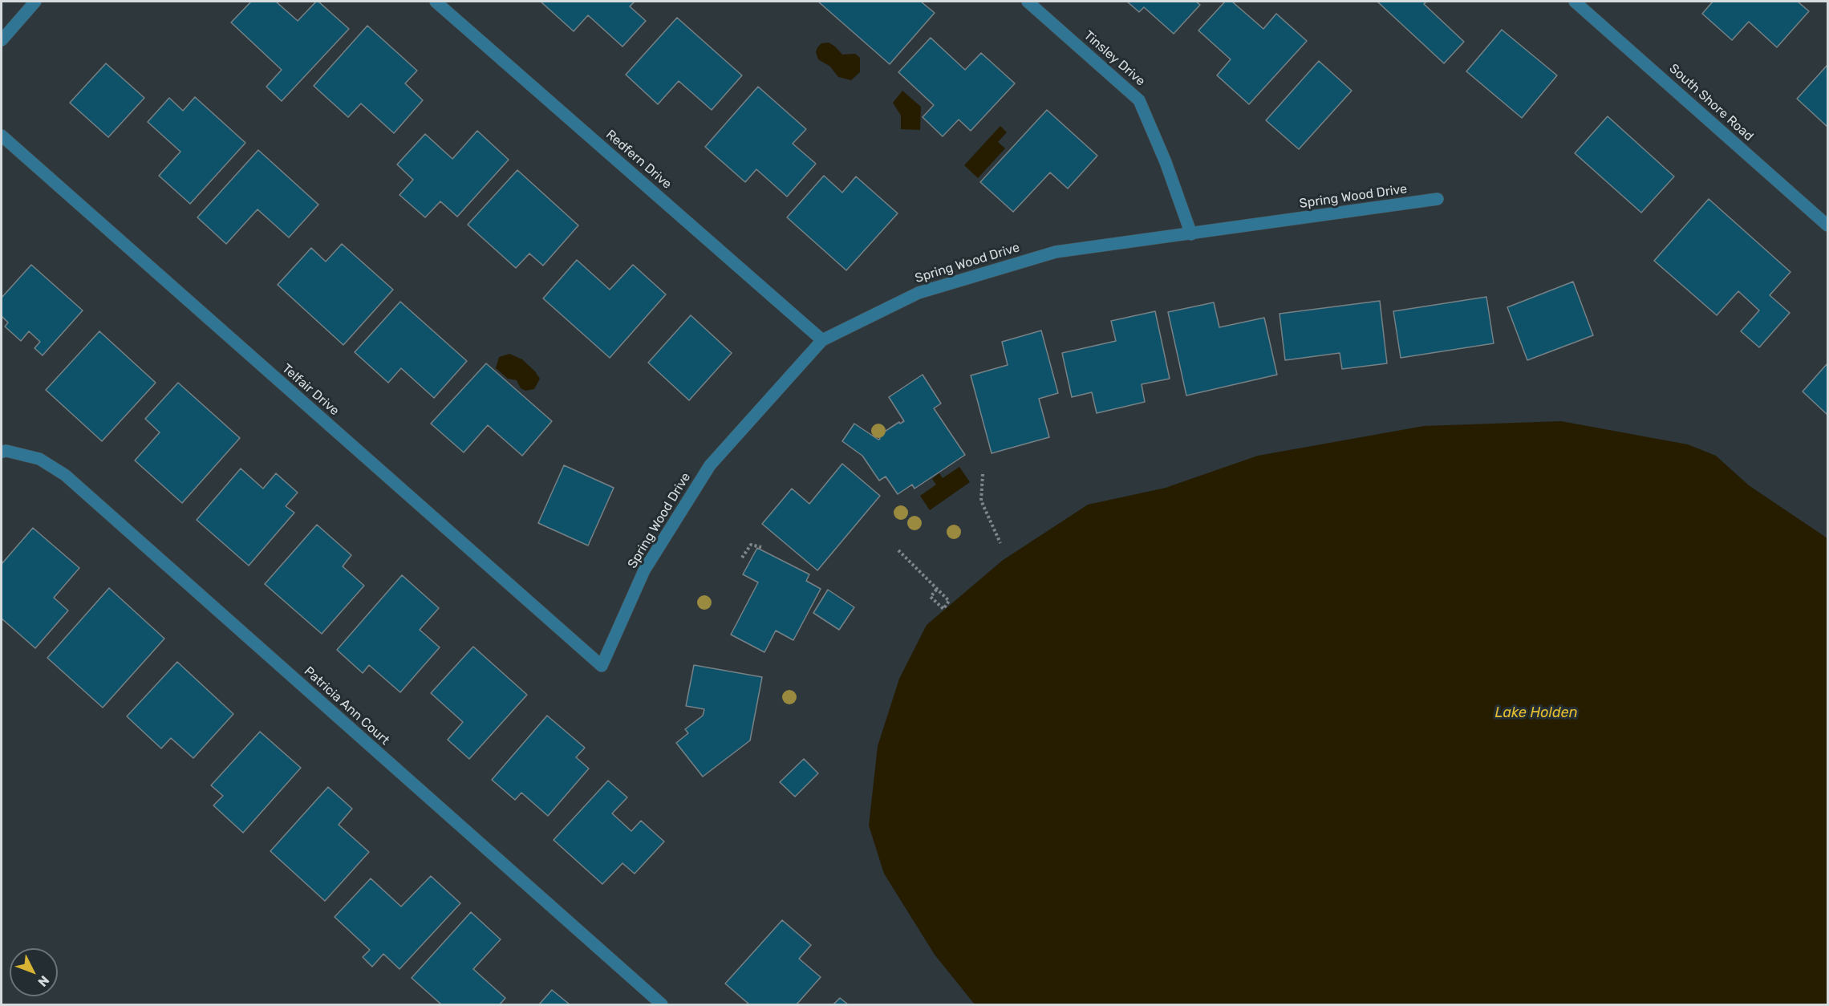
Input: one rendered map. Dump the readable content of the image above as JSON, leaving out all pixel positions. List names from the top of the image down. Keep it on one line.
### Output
{"streets":{"street":["Tinsley Drive","South Shore Road","Redfern Drive","Spring Wood Drive","Telfair Drive","Patricia Ann Court"]},"crossings":[["Tinsley Drive","Spring Wood Drive"],["Redfern Drive","Spring Wood Drive"],["Spring Wood Drive","Telfair Drive"]],"water":["Lake Holden"],"north":"bottom right"}
